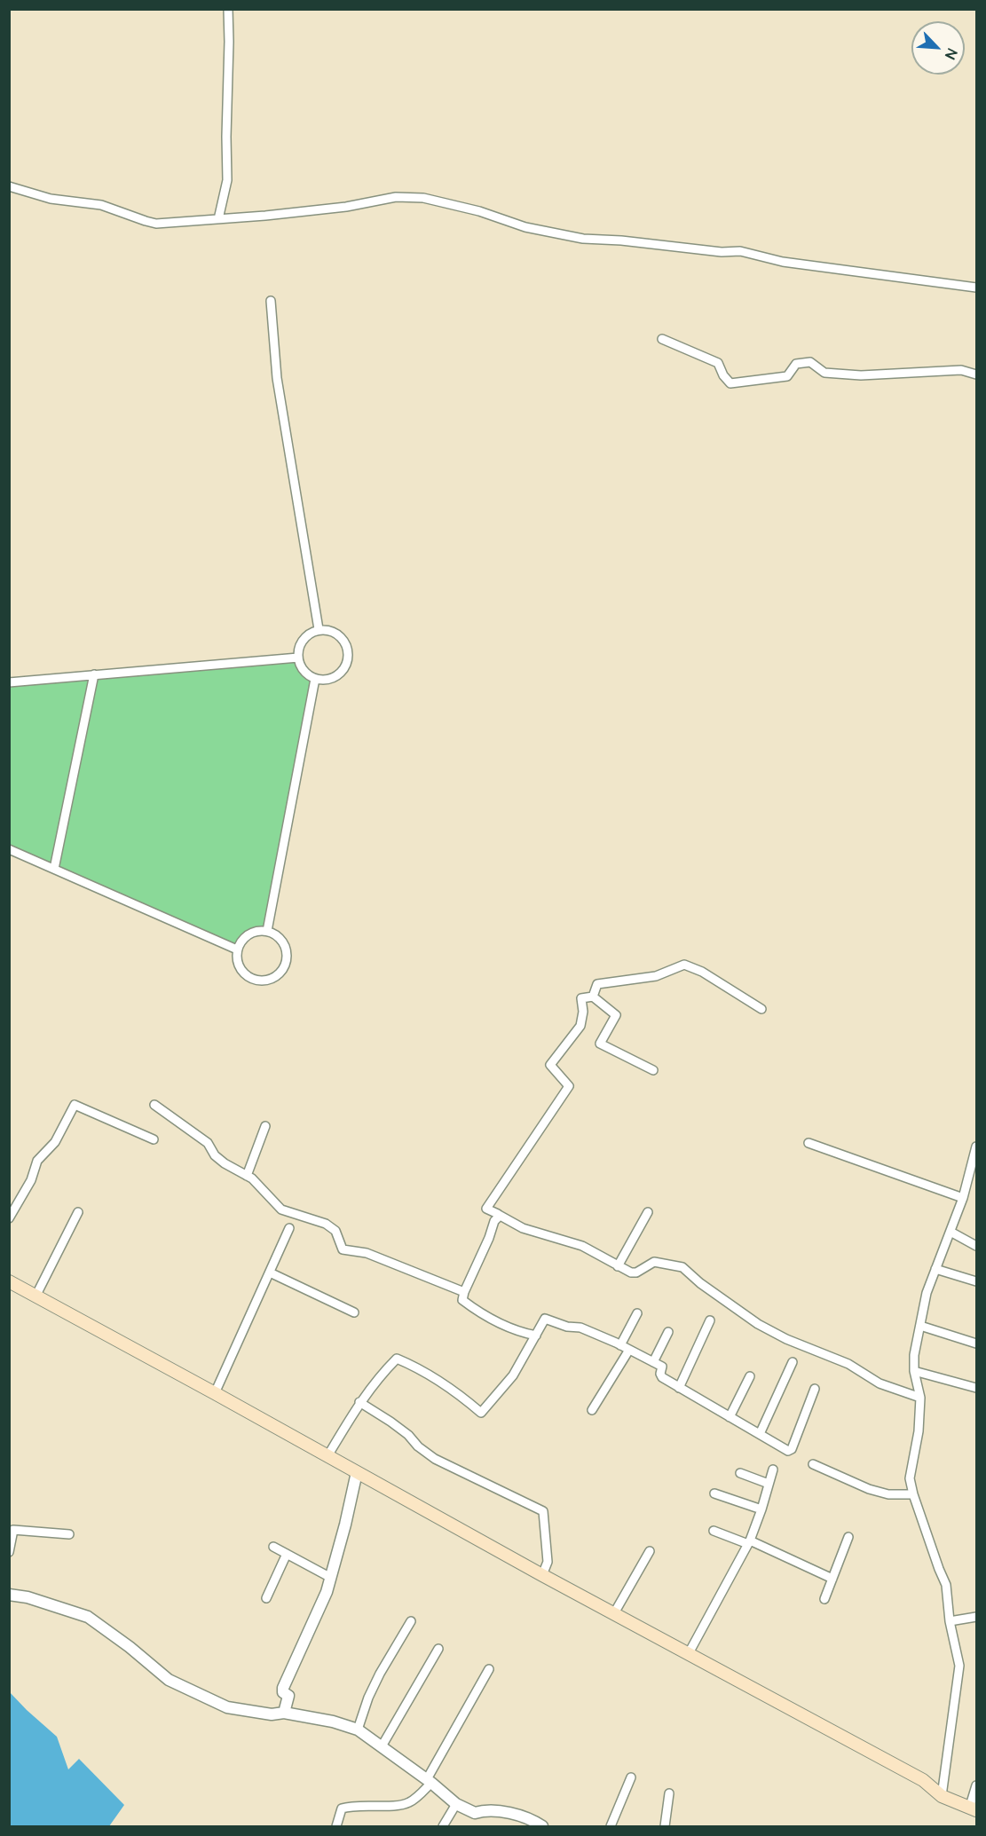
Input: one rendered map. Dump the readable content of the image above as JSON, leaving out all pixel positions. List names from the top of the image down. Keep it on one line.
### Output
{"north":"bottom right"}
